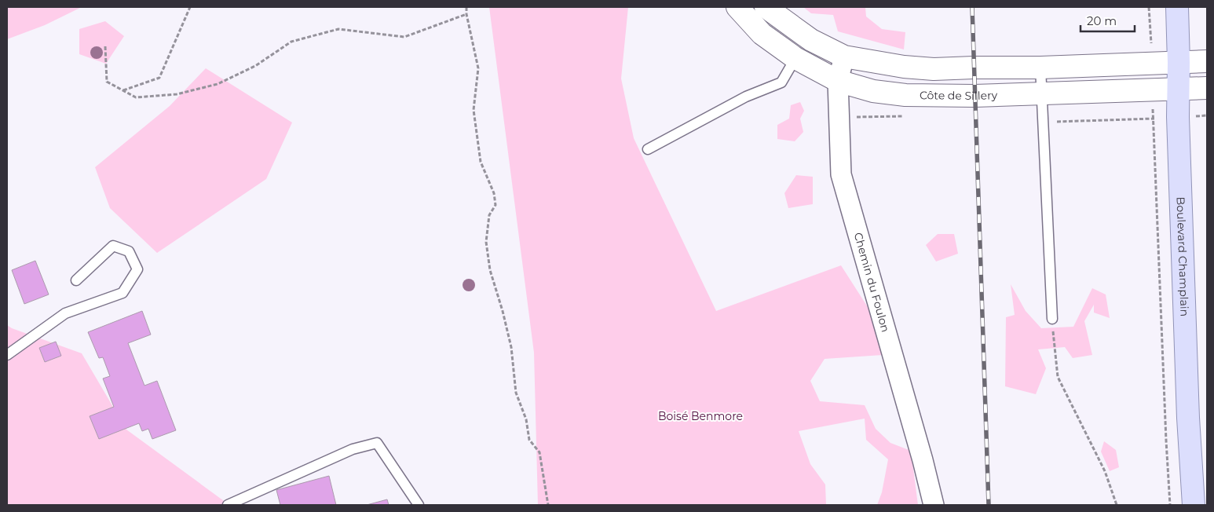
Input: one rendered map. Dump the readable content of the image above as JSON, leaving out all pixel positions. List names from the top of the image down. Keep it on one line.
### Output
{"streets":{"main road":["Boulevard Champlain"],"street":["Côte de Sillery","Chemin du Foulon"]},"crossings":[["Côte de Sillery","Boulevard Champlain"],["Côte de Sillery","Chemin du Foulon"]],"parks":["Boisé Benmore"],"scale_bar":"20 m"}
